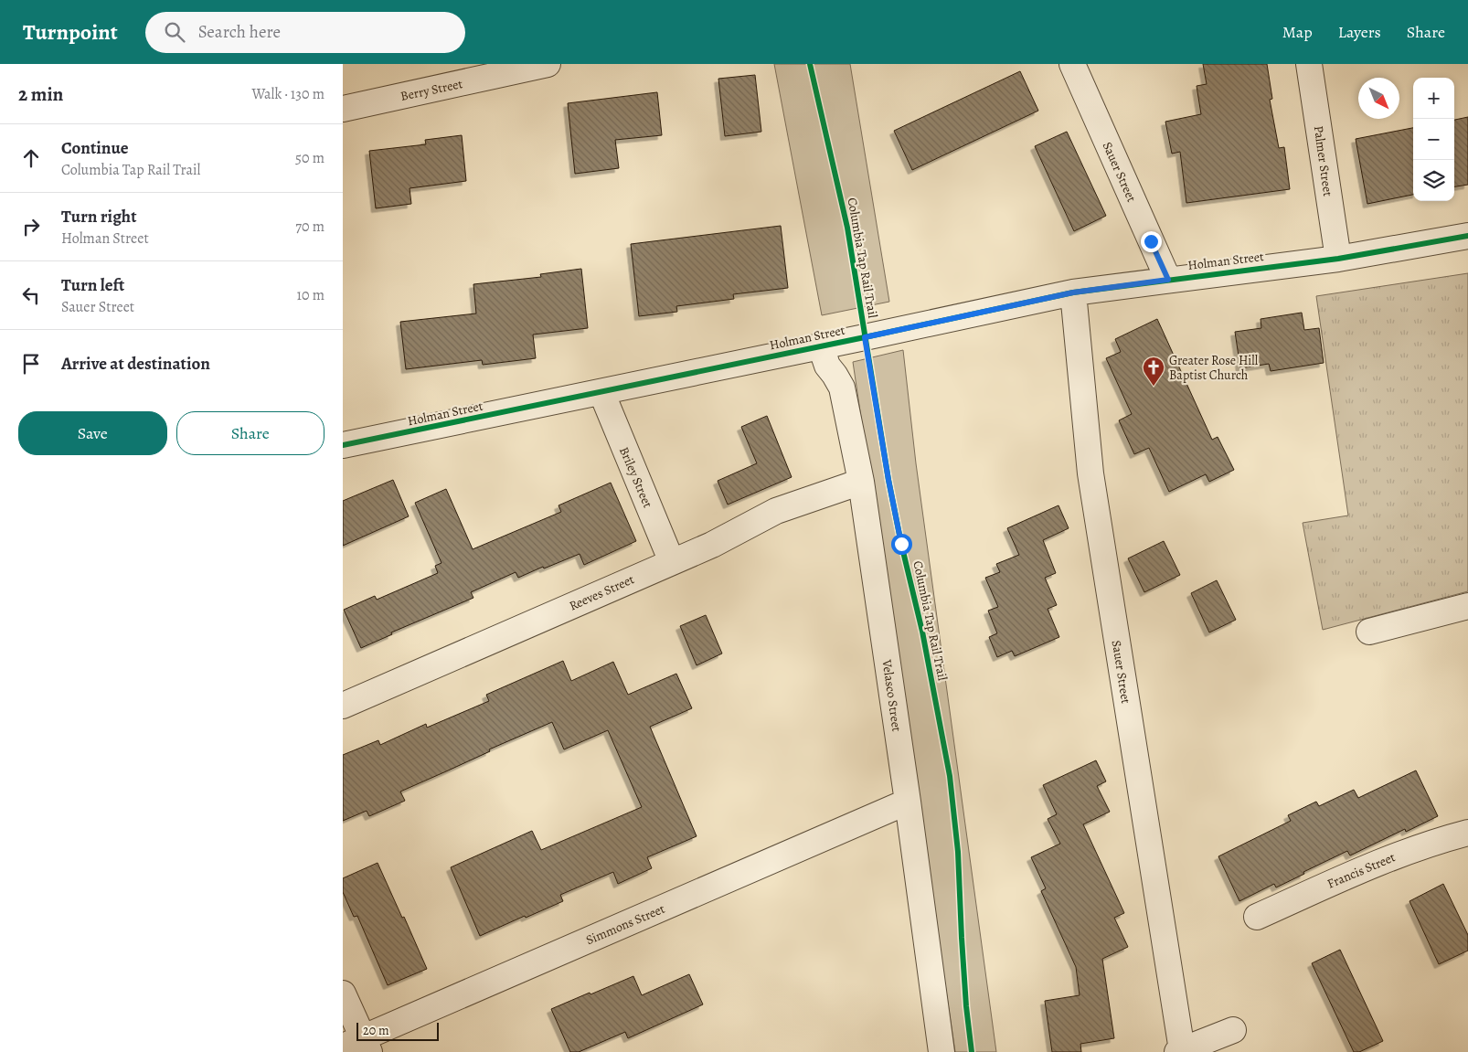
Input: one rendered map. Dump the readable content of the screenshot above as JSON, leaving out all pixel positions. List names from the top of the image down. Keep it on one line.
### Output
{"streets":{"street":["Berry Street","Palmer Street","Sauer Street","Holman Street","Briley Street","Reeves Street","Velasco Street","Francis Street","Simmons Street"],"cycle path":["Columbia Tap Rail Trail"]},"crossings":[["Palmer Street","Holman Street"],["Sauer Street","Holman Street"],["Holman Street","Briley Street"],["Holman Street","Velasco Street"],["Briley Street","Reeves Street"],["Reeves Street","Velasco Street"],["Velasco Street","Simmons Street"]],"places":{"church":["Greater Rose Hill Baptist Church"]},"scale_bar":"20 m","north":"bottom right","page":{"header":"Turnpoint","search":"Search here","nav":["Map","Layers","Share"],"heading":["2 min","Walk · 130 m"],"map_buttons":["+","−"],"list":[["Continue","Columbia Tap Rail Trail","50 m"],["Turn right","Holman Street","70 m"],["Turn left","Sauer Street","10 m"],"Arrive at destination"],"buttons":["Save","Share"],"scale":"20 m"}}
